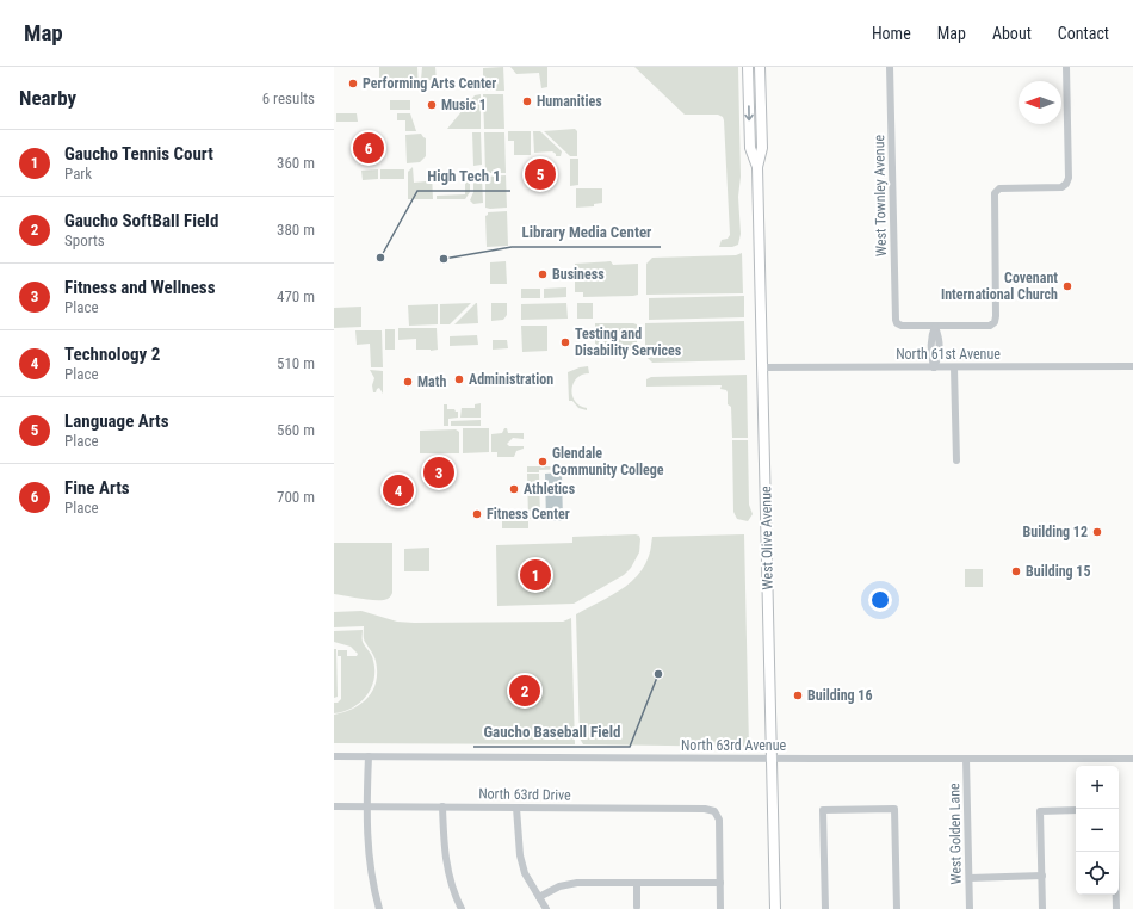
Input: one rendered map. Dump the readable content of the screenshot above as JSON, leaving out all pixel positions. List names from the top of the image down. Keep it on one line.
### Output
{"streets":{"main road":["West Olive Avenue"],"street":["West Townley Avenue","North 61st Avenue","North 63rd Avenue","North 63rd Drive","West Golden Lane"]},"crossings":[["North 61st Avenue","West Olive Avenue"],["West Olive Avenue","North 63rd Avenue"],["North 63rd Avenue","West Golden Lane"]],"places":["Performing Arts Center","Humanities","Music 1","High Tech 1","Library Media Center","Business","Covenant International Church","Testing and Disability Services","Administration","Math","Glendale Community College","Athletics","Fitness Center","Building 12","Building 15","Gaucho Baseball Field","Building 16"],"north":"left","page":{"header":"Map","nav":["Home","Map","About","Contact"],"heading":["Nearby","6 results"],"list":[{"mark":"1","name":"Gaucho Tennis Court","note":"Park","value":"360 m"},{"mark":"2","name":"Gaucho SoftBall Field","note":"Sports","value":"380 m"},{"mark":"3","name":"Fitness and Wellness","note":"Place","value":"470 m"},{"mark":"4","name":"Technology 2","note":"Place","value":"510 m"},{"mark":"5","name":"Language Arts","note":"Place","value":"560 m"},{"mark":"6","name":"Fine Arts","note":"Place","value":"700 m"}],"pins":["6","5","3","4","1","2"],"map_buttons":["+","−"]}}
